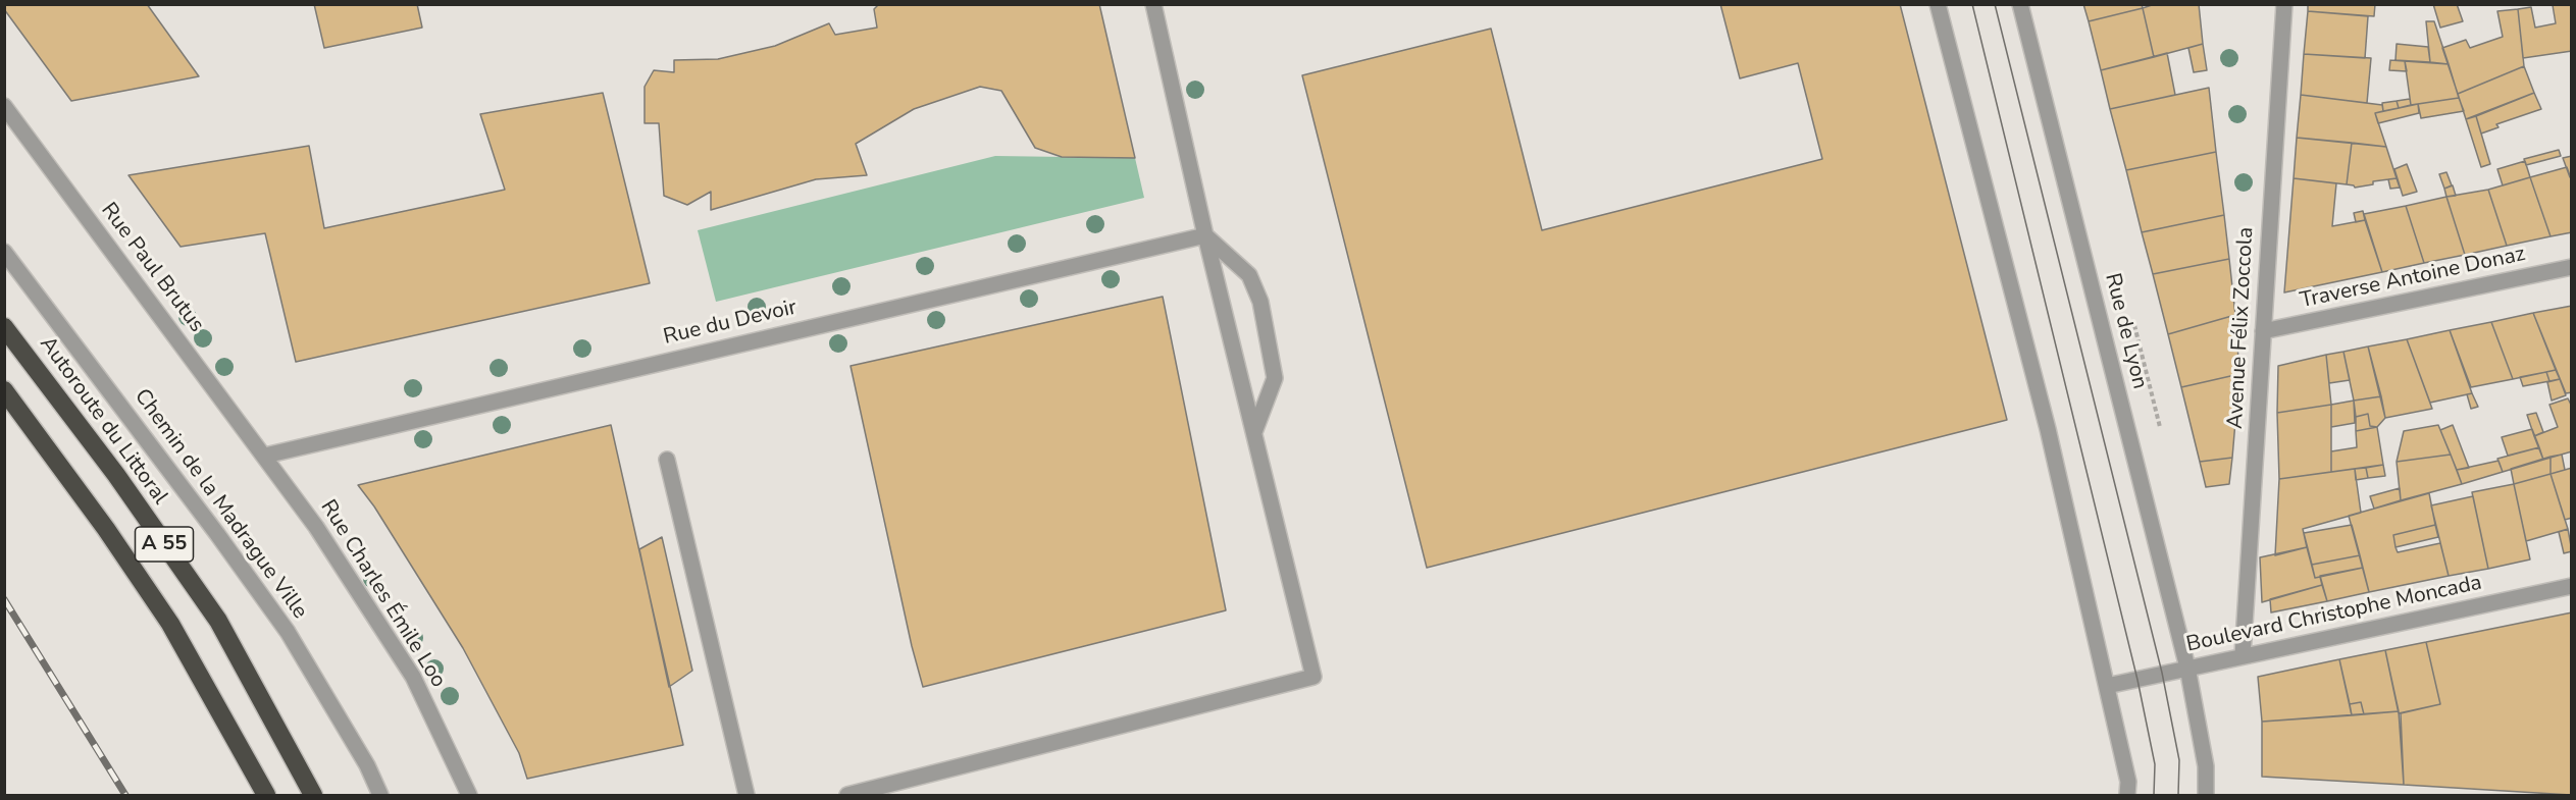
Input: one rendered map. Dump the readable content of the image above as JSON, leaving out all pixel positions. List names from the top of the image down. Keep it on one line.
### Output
{"streets":{"highway":["Autoroute du Littoral","A 55"],"street":["Rue Paul Brutus","Traverse Antoine Donaz","Rue du Devoir","Avenue Félix Zoccola","Rue de Lyon","Chemin de la Madrague Ville","Rue Charles Émile Loo","Boulevard Christophe Moncada"]},"crossings":[["Rue Paul Brutus","Rue du Devoir"],["Rue Paul Brutus","Rue Charles Émile Loo"],["Traverse Antoine Donaz","Avenue Félix Zoccola"],["Rue du Devoir","Rue Charles Émile Loo"],["Avenue Félix Zoccola","Boulevard Christophe Moncada"],["Rue de Lyon","Boulevard Christophe Moncada"]]}
